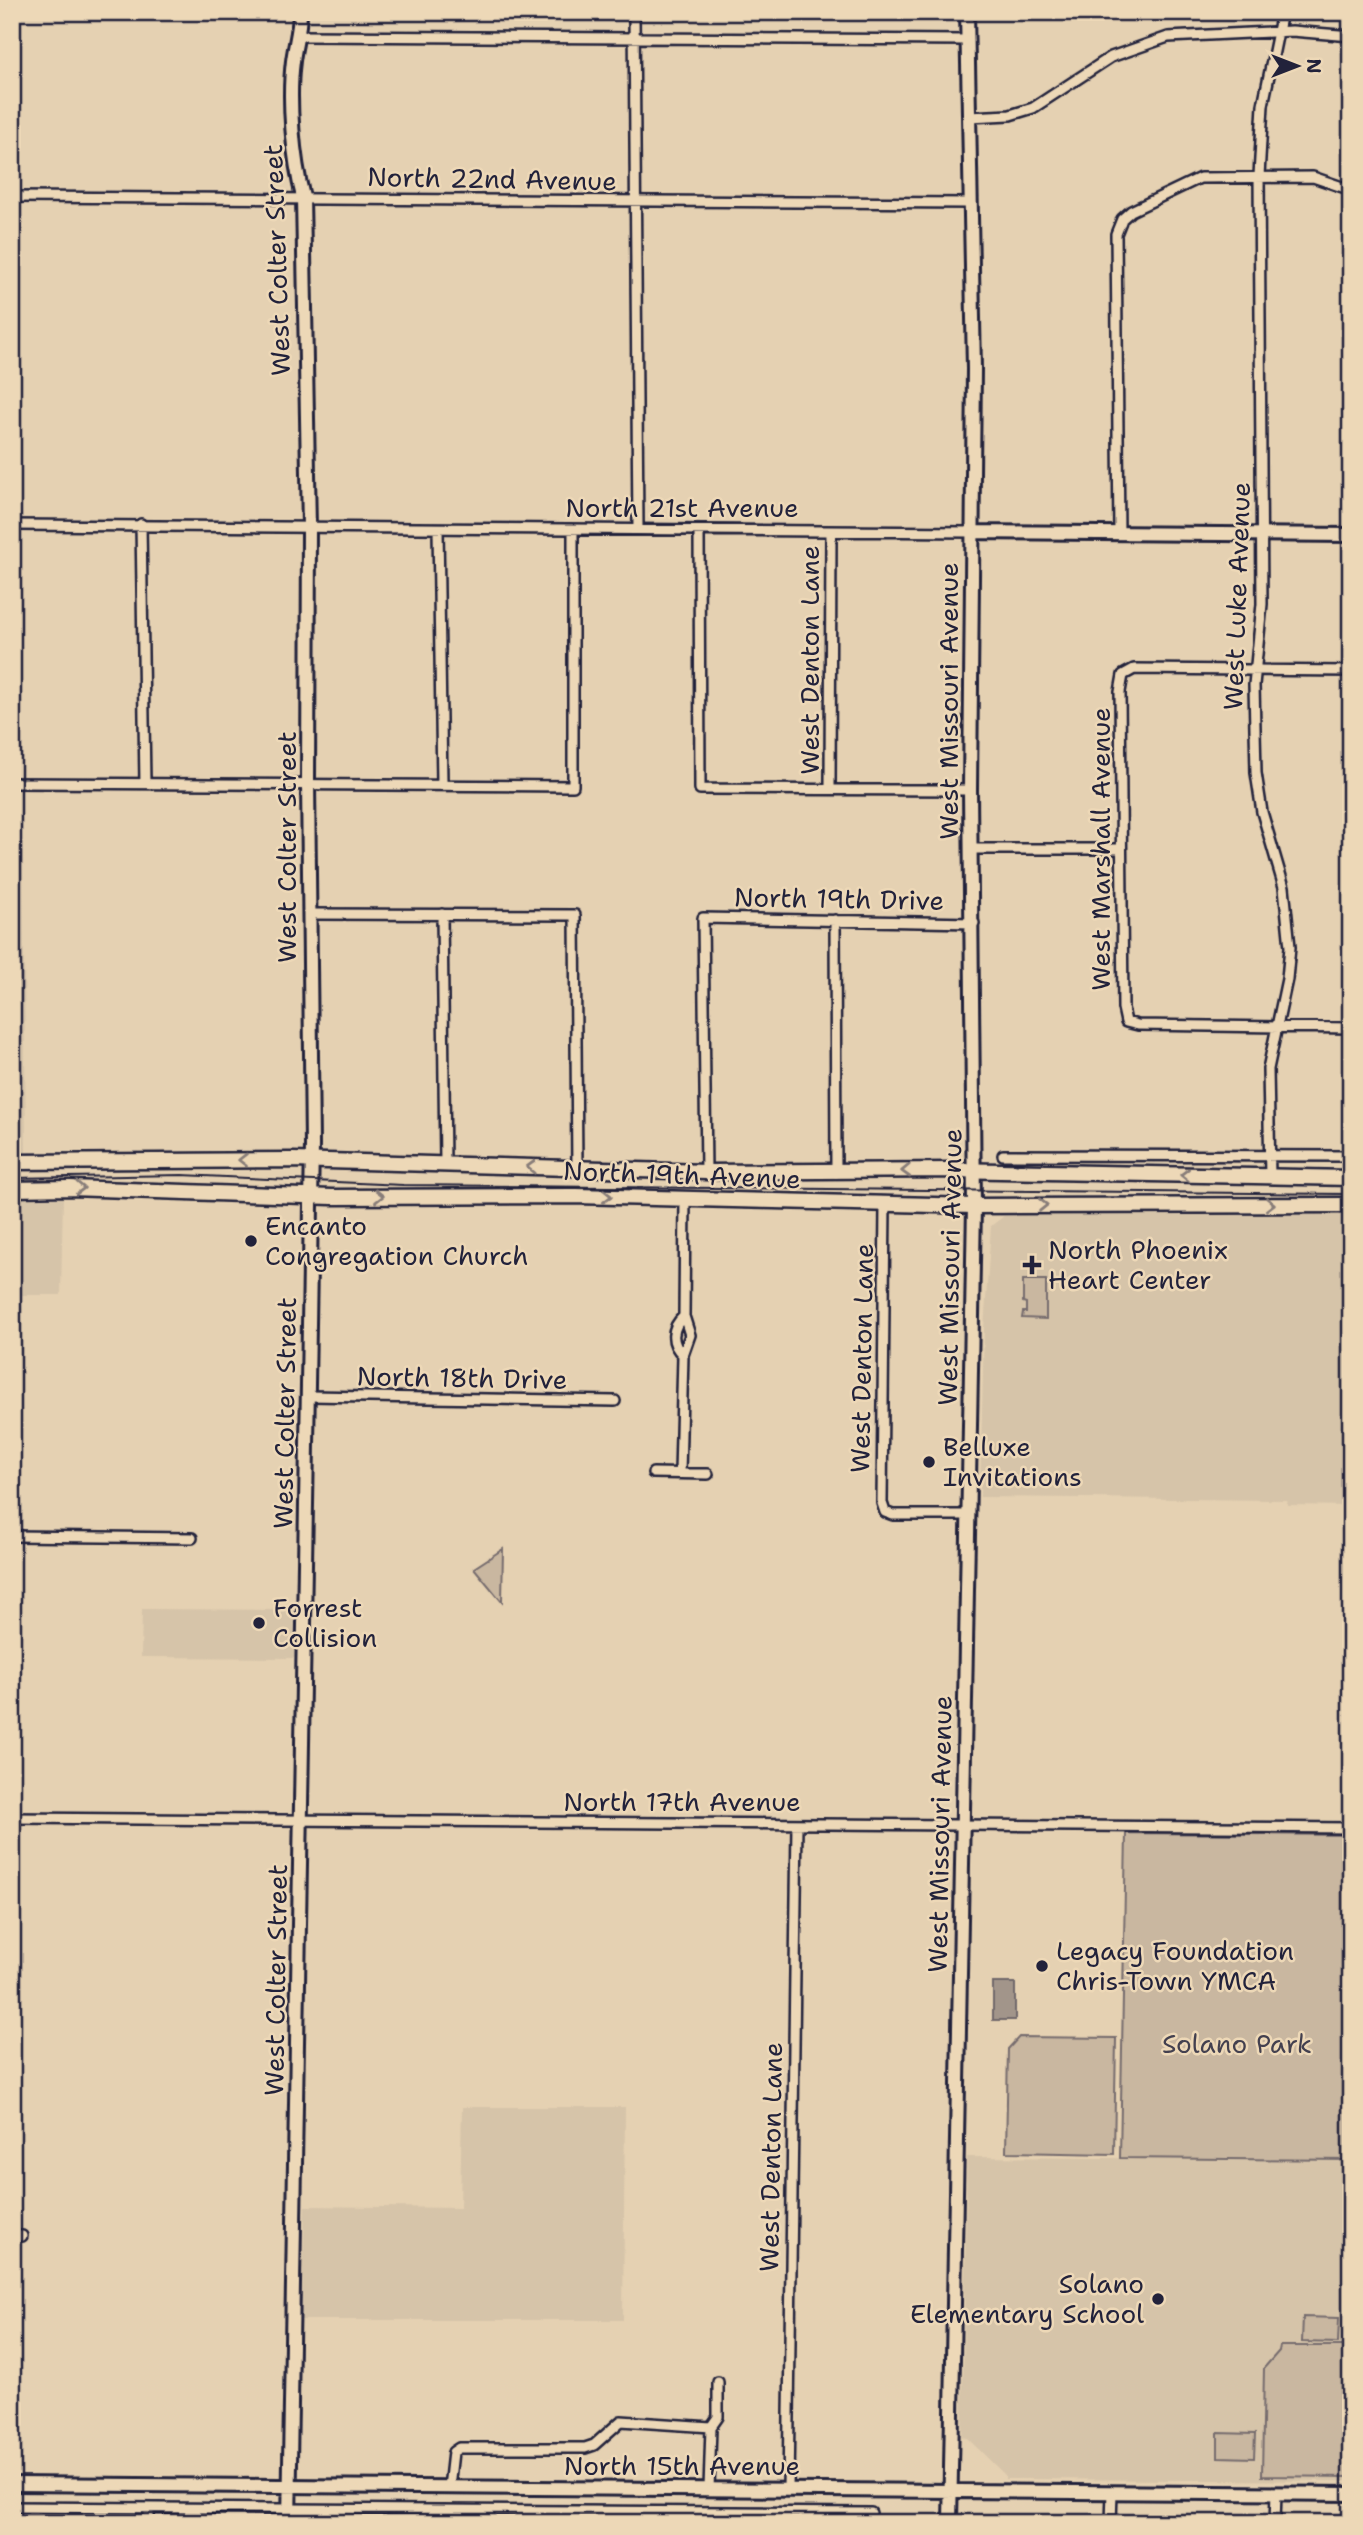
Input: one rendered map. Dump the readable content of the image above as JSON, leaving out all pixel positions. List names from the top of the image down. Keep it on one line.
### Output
{"streets":{"main road":["North 19th Avenue"],"street":["North 22nd Avenue","West Colter Street","North 21st Avenue","West Luke Avenue","West Denton Lane","West Missouri Avenue","West Marshall Avenue","North 19th Drive","North 18th Drive","North 17th Avenue","North 15th Avenue"]},"crossings":[["North 22nd Avenue","West Colter Street"],["North 22nd Avenue","West Missouri Avenue"],["West Colter Street","North 21st Avenue"],["West Colter Street","North 19th Avenue"],["West Colter Street","North 18th Drive"],["West Colter Street","North 17th Avenue"],["West Colter Street","North 15th Avenue"],["North 21st Avenue","West Luke Avenue"],["North 21st Avenue","West Denton Lane"],["North 21st Avenue","West Missouri Avenue"],["West Luke Avenue","West Marshall Avenue"],["West Luke Avenue","North 19th Avenue"],["West Denton Lane","West Missouri Avenue"],["West Denton Lane","North 19th Avenue"],["West Denton Lane","North 17th Avenue"],["West Denton Lane","North 15th Avenue"],["West Missouri Avenue","North 19th Drive"],["West Missouri Avenue","North 19th Avenue"],["West Missouri Avenue","North 17th Avenue"],["West Missouri Avenue","North 15th Avenue"],["North 19th Drive","North 19th Avenue"]],"parks":["Solano Park"],"places":{"other":["Encanto Congregation Church","Belluxe Invitations","Forrest Collision","Legacy Foundation Chris-Town YMCA","Solano Elementary School"],"health":["North Phoenix Heart Center"]},"north":"right"}
